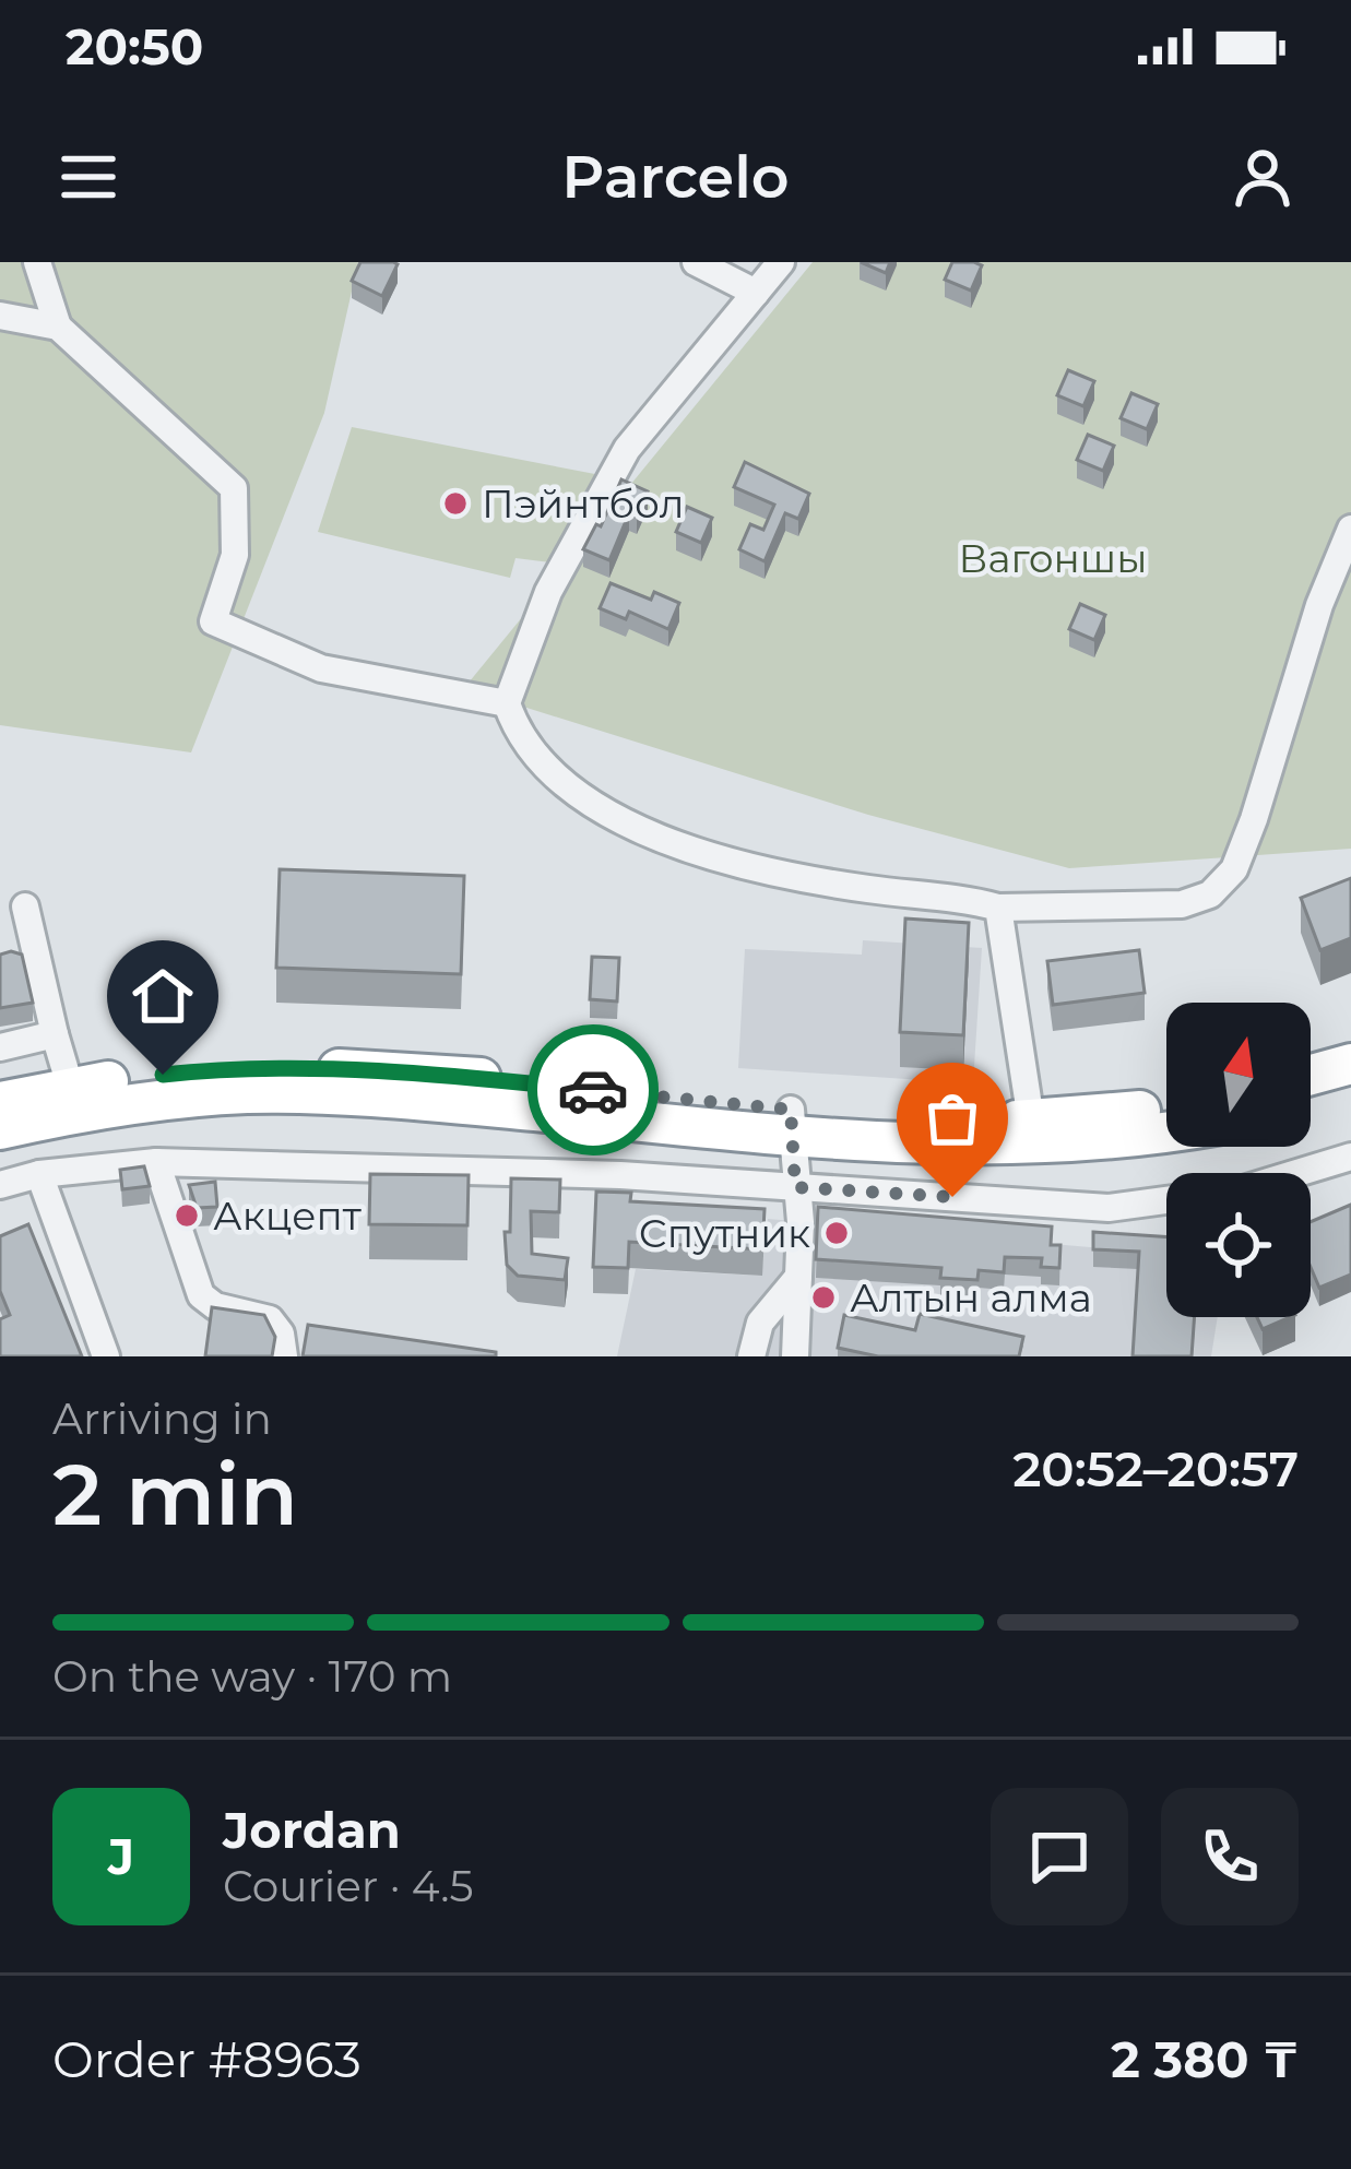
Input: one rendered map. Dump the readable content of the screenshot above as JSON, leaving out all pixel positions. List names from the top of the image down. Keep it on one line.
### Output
{"parks":["Вагоншы"],"places":["Пэйнтбол","Акцепт","Спутник","Алтын алма"],"north":"top","page":{"status":"20:50","header":"Parcelo","heading":["2 min","Arriving in","20:52–20:57"],"panel":["Jordan","Courier · 4.5","Order #8963","2 380 ₸"],"bar":"On the way · 170 m","round":"J"}}
